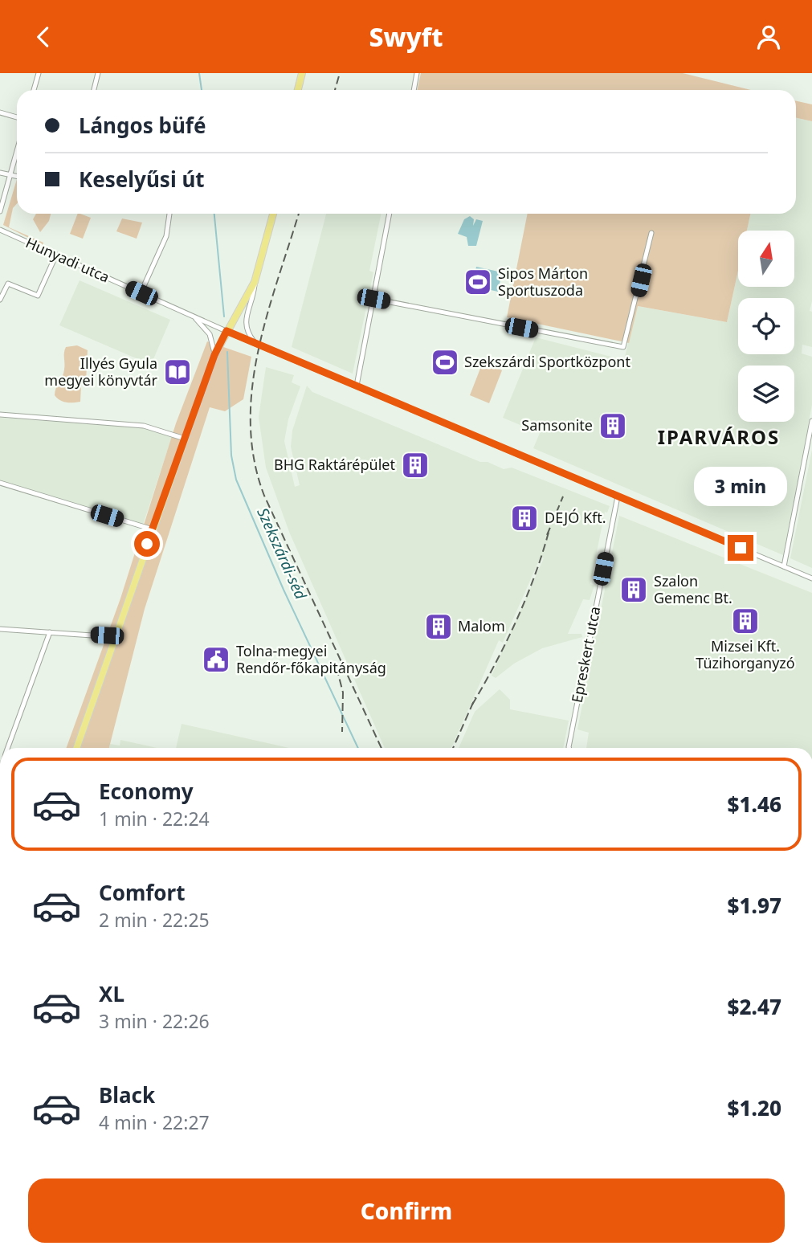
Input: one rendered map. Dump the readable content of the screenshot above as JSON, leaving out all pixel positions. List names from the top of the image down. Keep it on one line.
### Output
{"streets":{"street":["Hunyadi utca","Epreskert utca"]},"crossings":[["Hunyadi utca","Epreskert utca"]],"districts":["IPARVÁROS"],"water":["Szekszárdi-séd"],"places":{"sports":["Sipos Márton Sportuszoda","Szekszárdi Sportközpont"],"library":["Illyés Gyula megyei könyvtár"],"building":["Samsonite","BHG Raktárépület","DEJÓ Kft.","Szalon Gemenc Bt.","Mizsei Kft. Tüzihorganyzó","Malom"],"public building":["Tolna-megyei Rendőr-főkapitányság"]},"north":"top","page":{"header":"Swyft","banner":["Lángos büfé","Keselyűsi út"],"bubble":"3 min","list":[{"name":"Economy","note":"1 min · 22:24","value":"$1.46"},{"name":"Comfort","note":"2 min · 22:25","value":"$1.97"},{"name":"XL","note":"3 min · 22:26","value":"$2.47"},{"name":"Black","note":"4 min · 22:27","value":"$1.20"}],"buttons":"Confirm"}}
